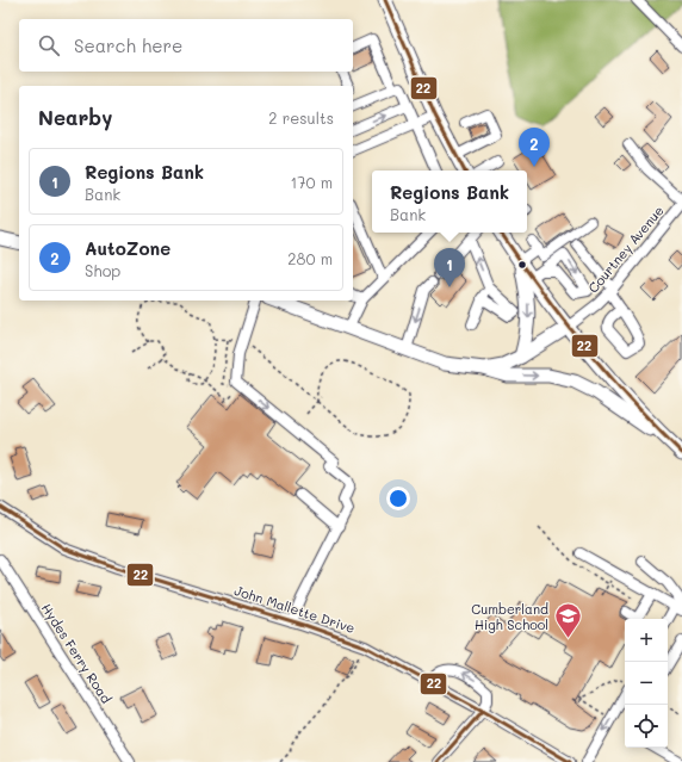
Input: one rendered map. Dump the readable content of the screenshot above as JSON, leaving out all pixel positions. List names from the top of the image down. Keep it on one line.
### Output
{"streets":{"street":["Courtney Avenue","John Mallette Drive","Hydes Ferry Road"]},"places":{"school or university":["Cumberland High School"]},"lines":["transit line 22"],"page":{"search":"Search here","heading":["Nearby","2 results"],"pins":["2","1"],"list":[{"mark":"1","name":"Regions Bank","note":"Bank","value":"170 m"},{"mark":"2","name":"AutoZone","note":"Shop","value":"280 m"}],"popup":["Regions Bank","Bank"],"map_buttons":["+","−"]}}
